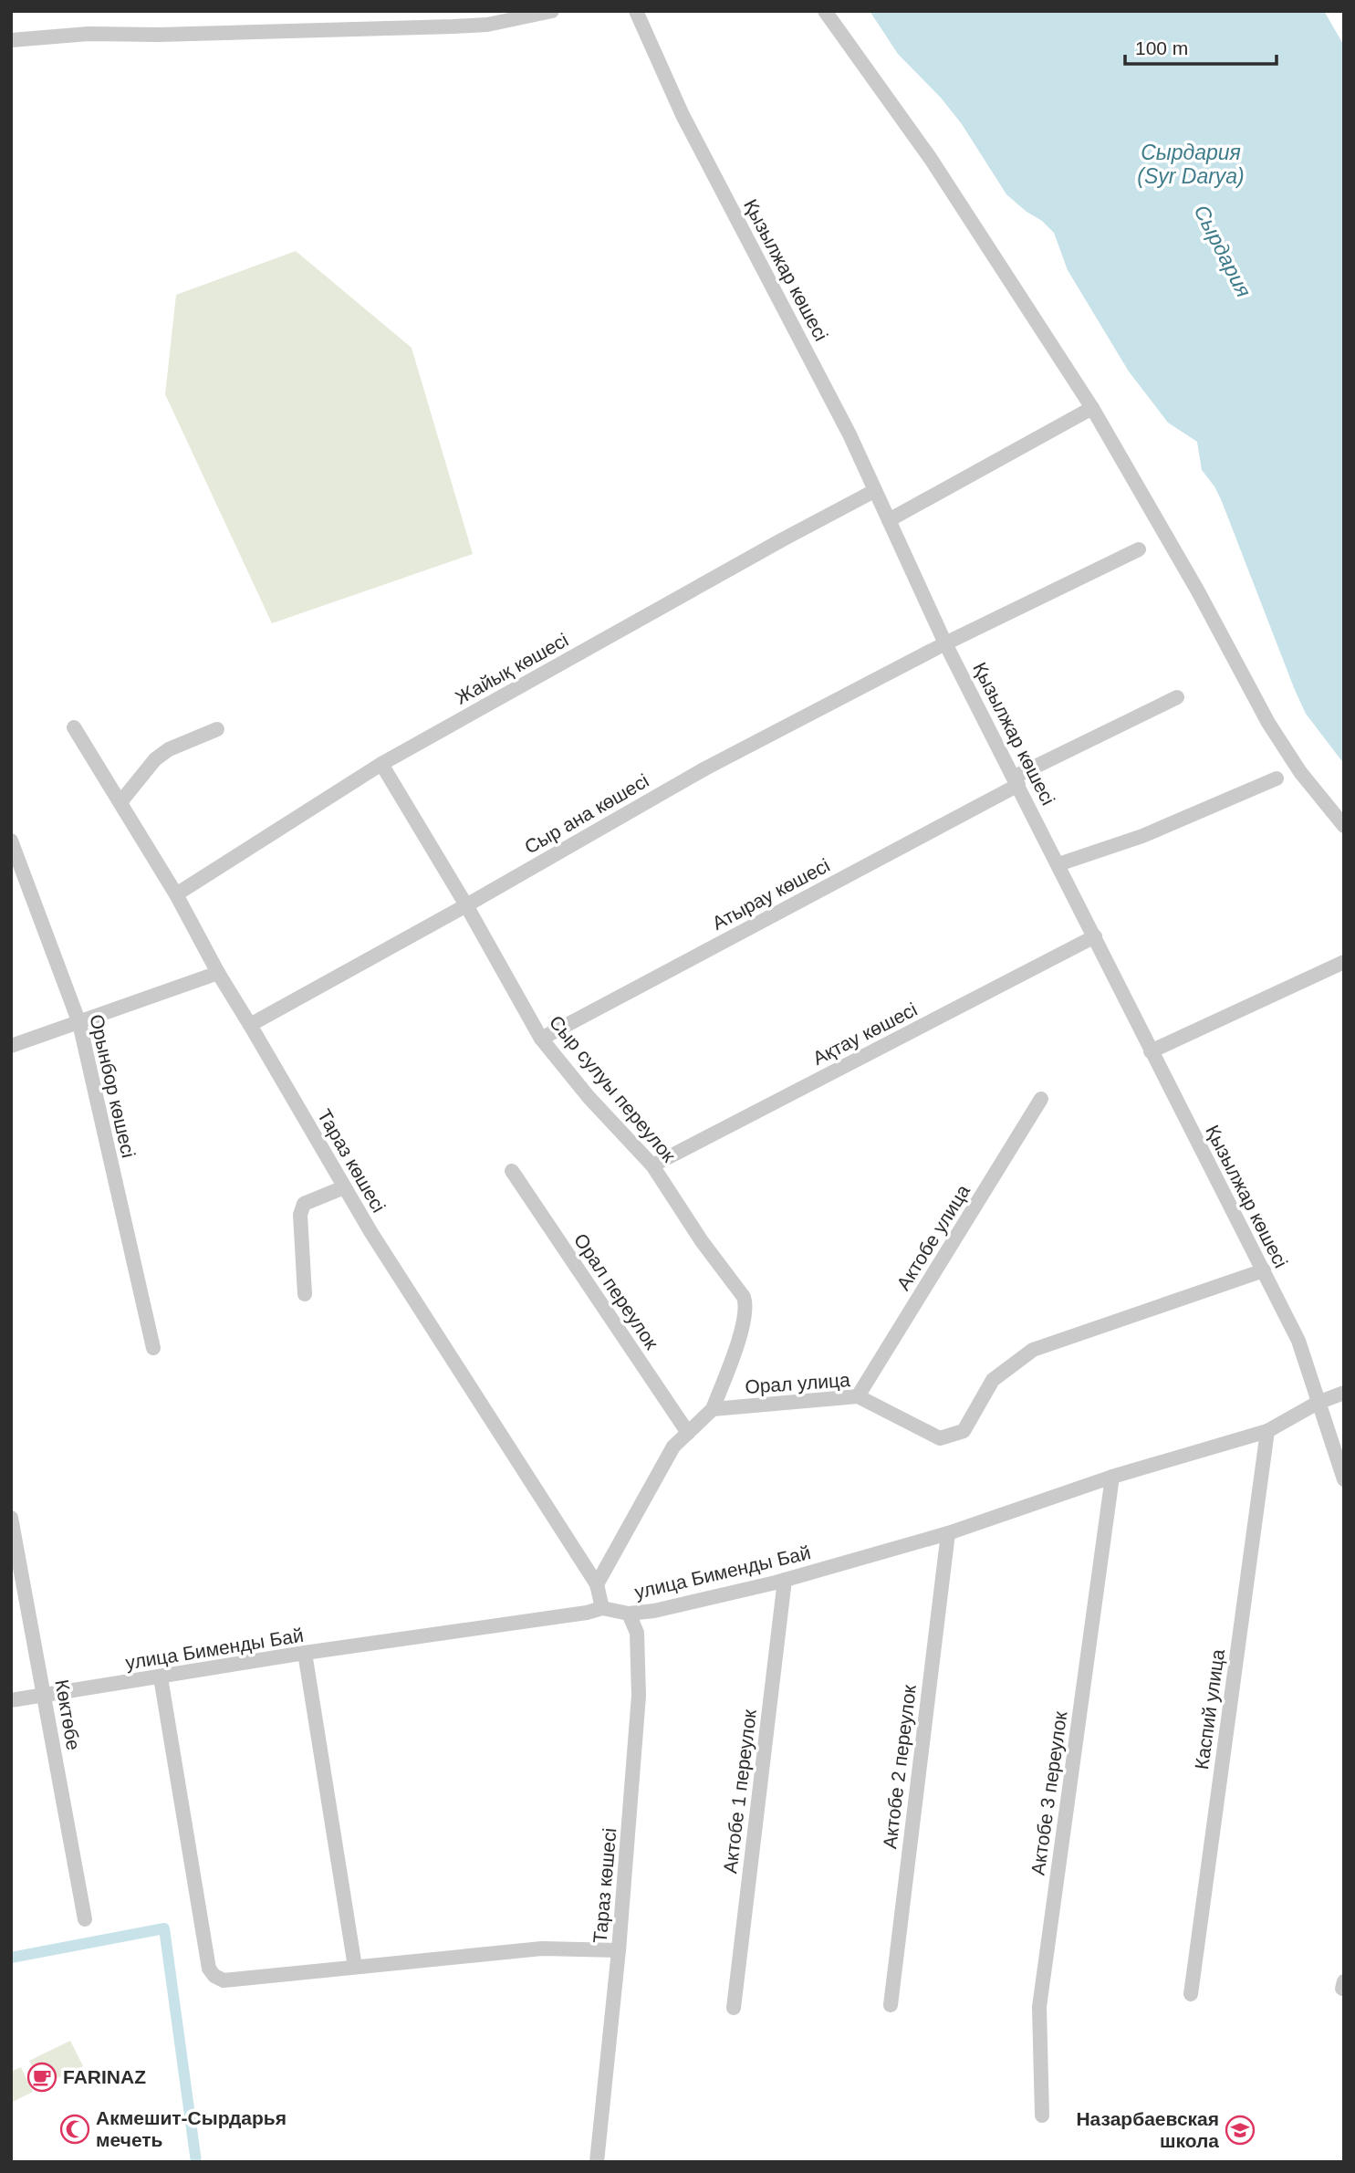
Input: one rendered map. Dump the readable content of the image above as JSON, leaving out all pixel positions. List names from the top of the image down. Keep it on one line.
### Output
{"streets":{"street":["Қызылжар көшесі","Жайық көшесі","Сыр ана көшесі","Атырау көшесі","Ақтау көшесі","Орынбор көшесі","Сыр сулуы переулок","Тараз көшесі","Актобе улица","Орал переулок","Орал улица","улица Бименды Бай","Каспий улица","Көктөбе","Актобе 2 переулок","Актобе 1 переулок","Актобе 3 переулок"]},"crossings":[["Қызылжар көшесі","Жайық көшесі"],["Қызылжар көшесі","Сыр ана көшесі"],["Қызылжар көшесі","Атырау көшесі"],["Қызылжар көшесі","Ақтау көшесі"],["Қызылжар көшесі","Орал улица"],["Қызылжар көшесі","улица Бименды Бай"],["Жайық көшесі","Сыр сулуы переулок"],["Жайық көшесі","Тараз көшесі"],["Сыр ана көшесі","Сыр сулуы переулок"],["Сыр ана көшесі","Тараз көшесі"],["Атырау көшесі","Сыр сулуы переулок"],["Ақтау көшесі","Сыр сулуы переулок"],["Сыр сулуы переулок","Орал улица"],["Тараз көшесі","улица Бименды Бай"],["Актобе улица","Орал улица"],["улица Бименды Бай","Каспий улица"],["улица Бименды Бай","Көктөбе"],["улица Бименды Бай","Актобе 2 переулок"],["улица Бименды Бай","Актобе 1 переулок"],["улица Бименды Бай","Актобе 3 переулок"]],"water":["Сырдария (Syr Darya)","Сырдария"],"places":{"cafe":["FARINAZ"],"mosque":["Акмешит-Сырдарья мечеть"],"school or university":["Назарбаевская школа"]},"scale_bar":"100 m"}
